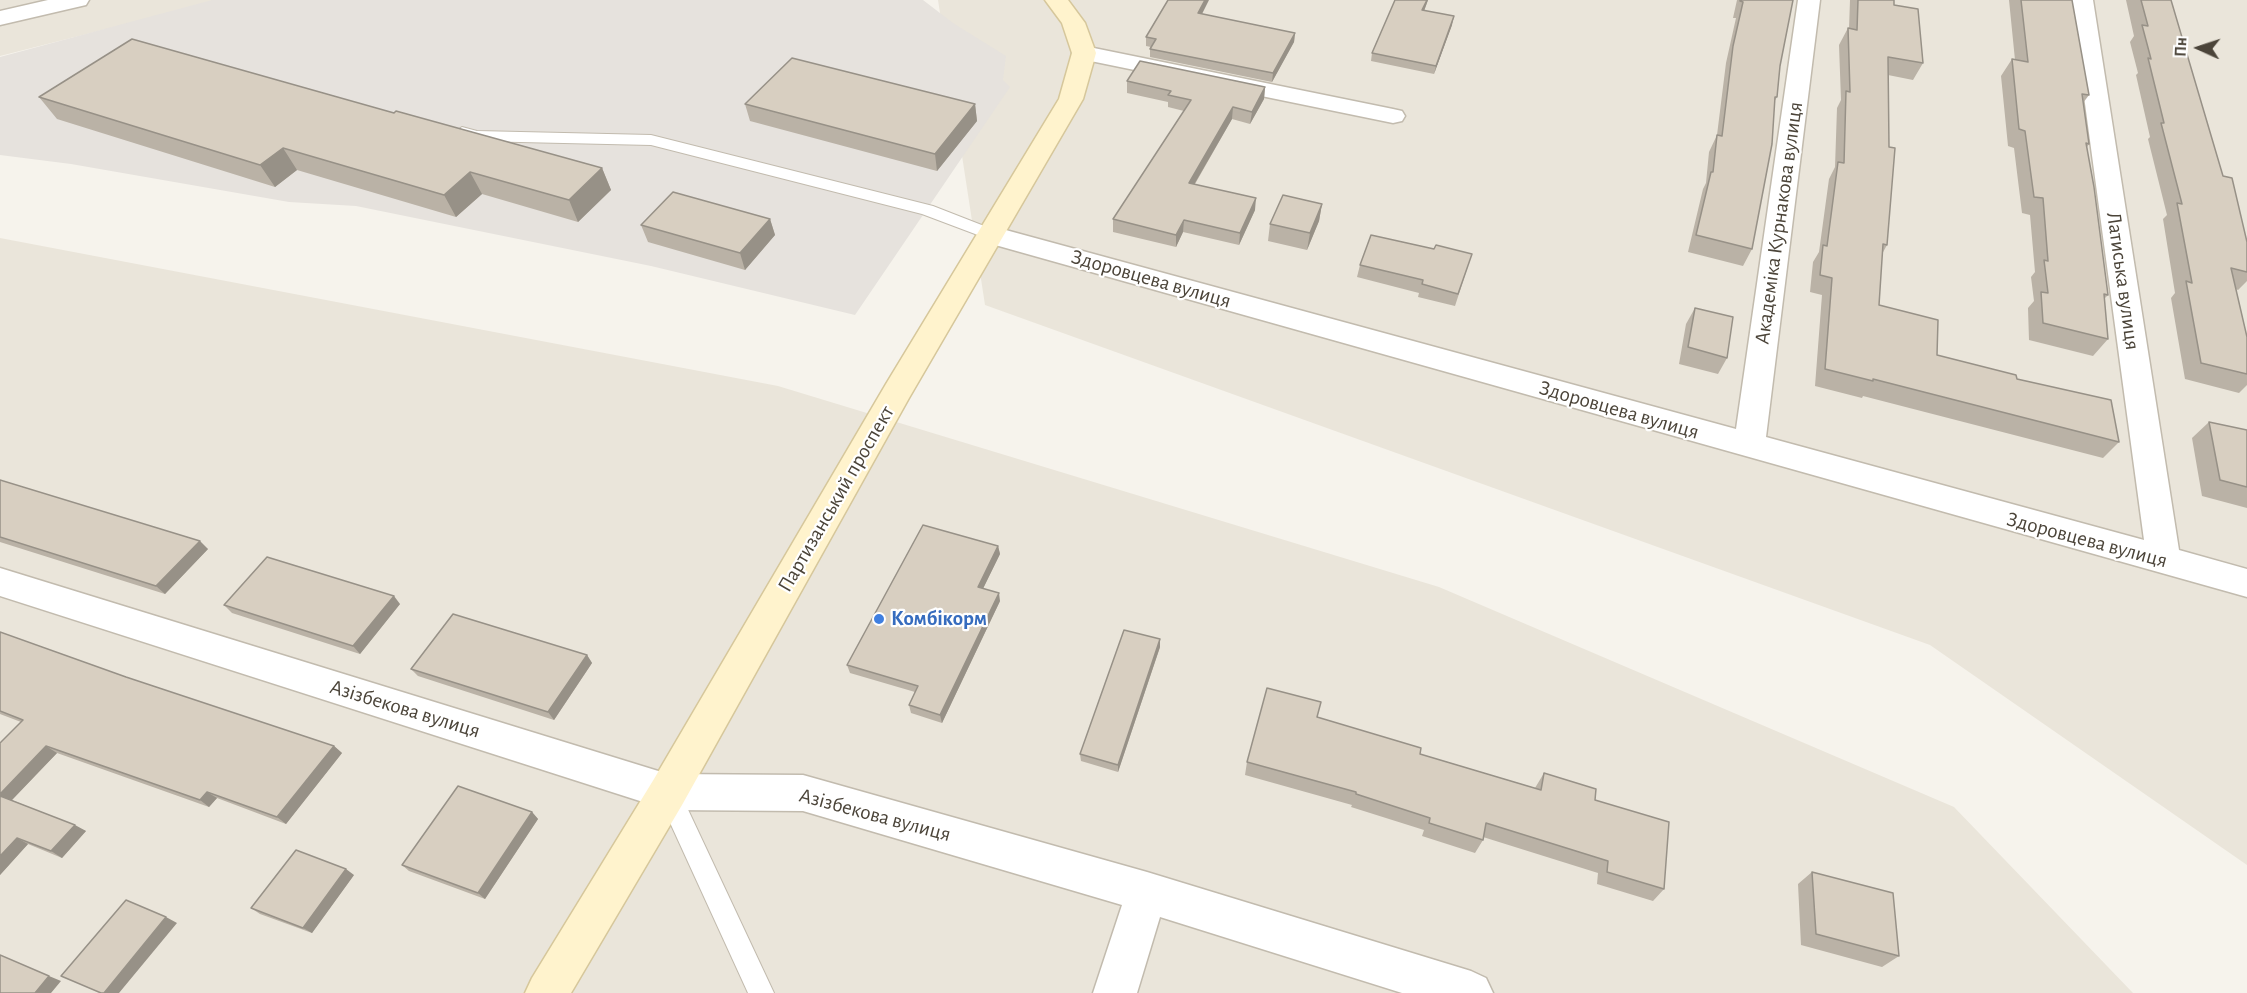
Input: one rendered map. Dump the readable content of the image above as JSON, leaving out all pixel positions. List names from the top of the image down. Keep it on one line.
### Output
{"streets":{"street":["Академіка Курнакова вулиця","Здоровцева вулиця","Латиська вулиця","Партизанський проспект","Азізбекова вулиця"]},"crossings":[["Академіка Курнакова вулиця","Здоровцева вулиця"],["Здоровцева вулиця","Латиська вулиця"],["Здоровцева вулиця","Партизанський проспект"],["Партизанський проспект","Азізбекова вулиця"]],"places":["Комбікорм"],"north":"left"}
